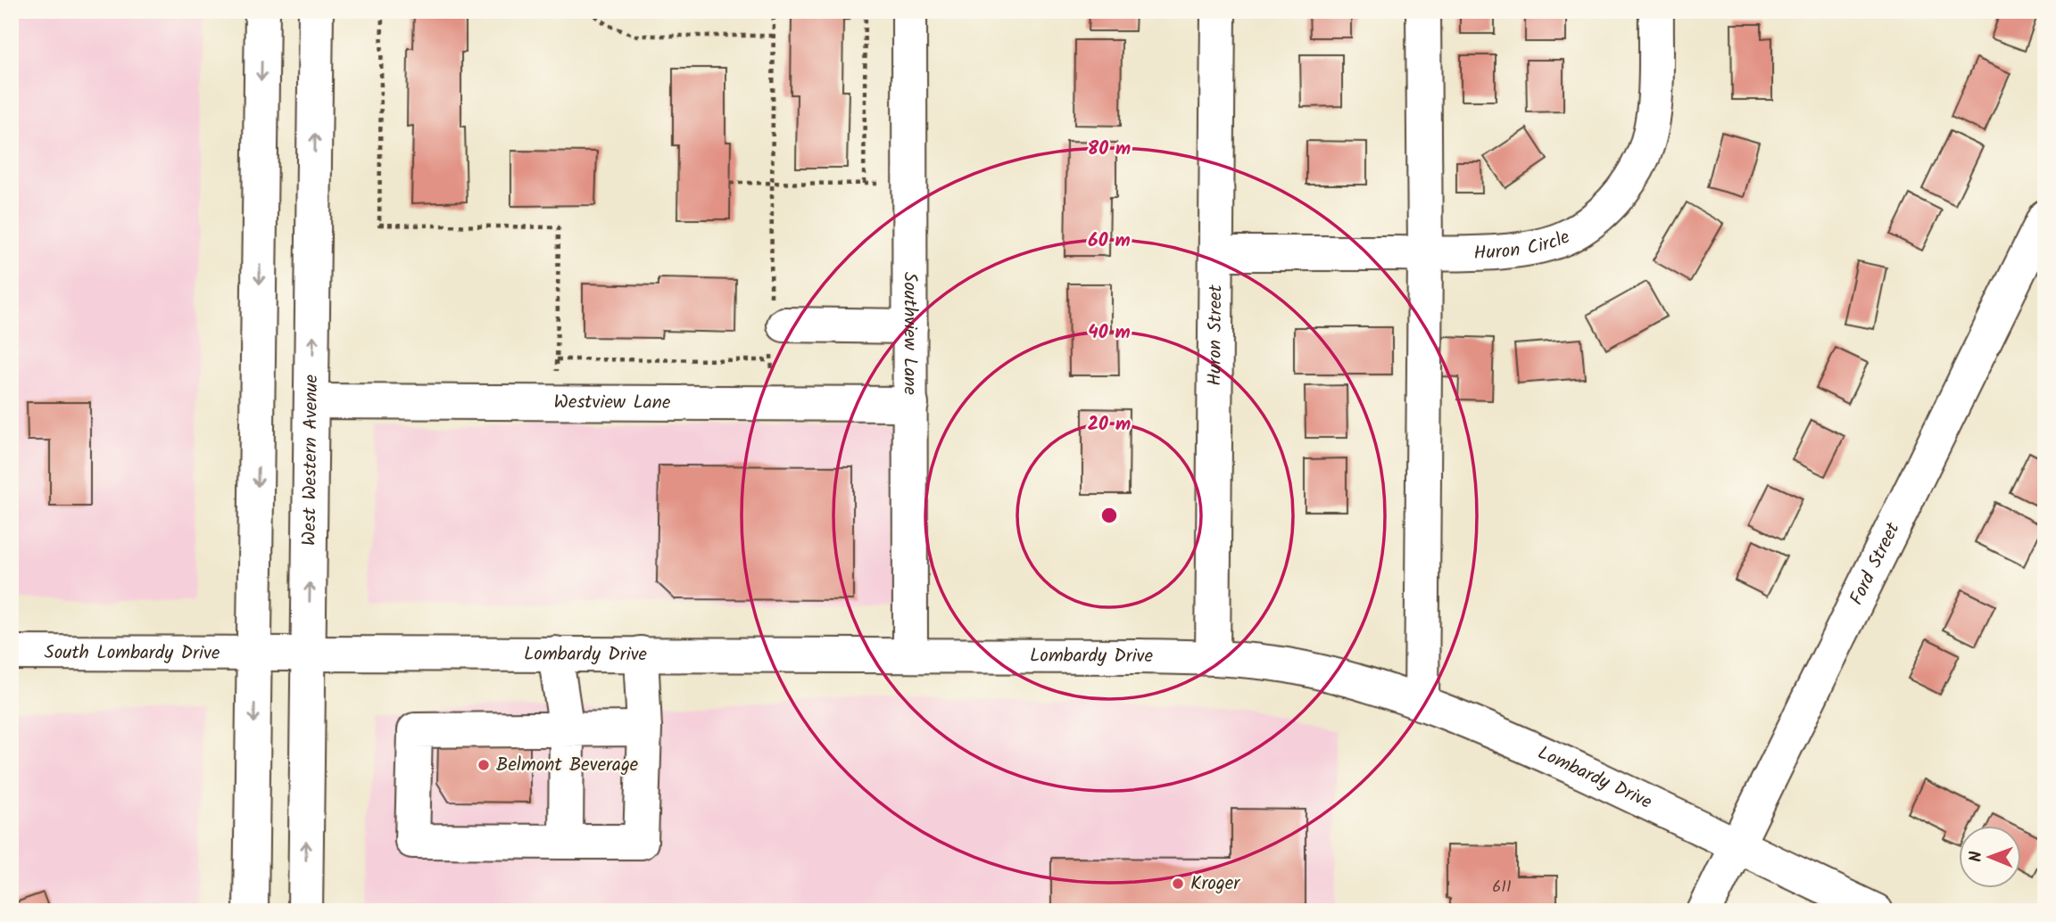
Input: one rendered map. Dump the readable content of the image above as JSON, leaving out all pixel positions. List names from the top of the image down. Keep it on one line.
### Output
{"streets":{"street":["Huron Circle","Southview Lane","Huron Street","Westview Lane","West Western Avenue","Ford Street","South Lombardy Drive","Lombardy Drive"]},"crossings":[["Huron Circle","Huron Street"],["Southview Lane","Westview Lane"],["Southview Lane","Lombardy Drive"],["Huron Street","Lombardy Drive"],["Westview Lane","West Western Avenue"],["West Western Avenue","Lombardy Drive"],["Ford Street","Lombardy Drive"],["South Lombardy Drive","Lombardy Drive"]],"places":["Belmont Beverage","Kroger"],"house_numbers":["611"],"north":"left","rings":["80 m","60 m","40 m","20 m"]}
